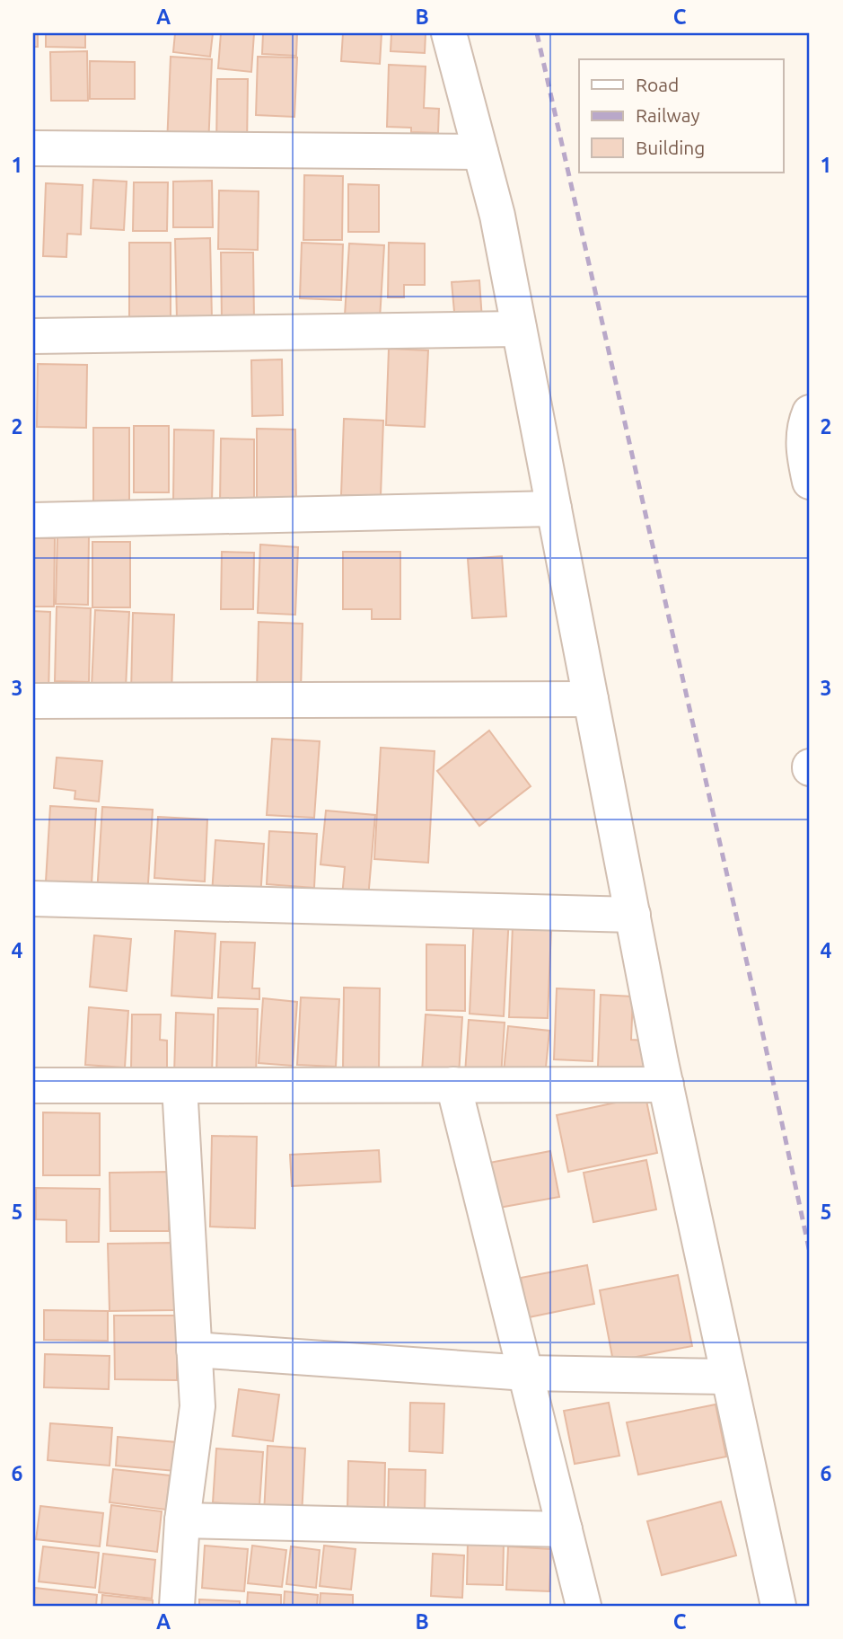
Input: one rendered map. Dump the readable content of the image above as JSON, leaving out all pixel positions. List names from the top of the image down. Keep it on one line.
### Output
{"legend":["Road","Railway","Building"],"grid":{"columns":["A","B","C"],"rows":["1","2","3","4","5","6"]}}
